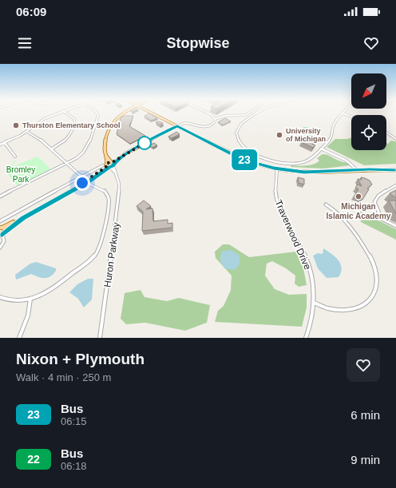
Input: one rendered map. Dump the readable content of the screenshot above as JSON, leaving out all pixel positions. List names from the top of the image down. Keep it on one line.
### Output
{"streets":{"street":["Traverwood Drive","Huron Parkway"]},"parks":["Bromley Park"],"places":["Thurston Elementary School","University of Michigan","Michigan Islamic Academy"],"lines":["bus line 23"],"north":"bottom left","page":{"status":"06:09","header":"Stopwise","on_map":"23","heading":["Nixon + Plymouth","Walk · 4 min · 250 m"],"list":[{"mark":"23","name":"Bus","note":"06:15","value":"6 min"},{"mark":"22","name":"Bus","note":"06:18","value":"9 min"}]}}
